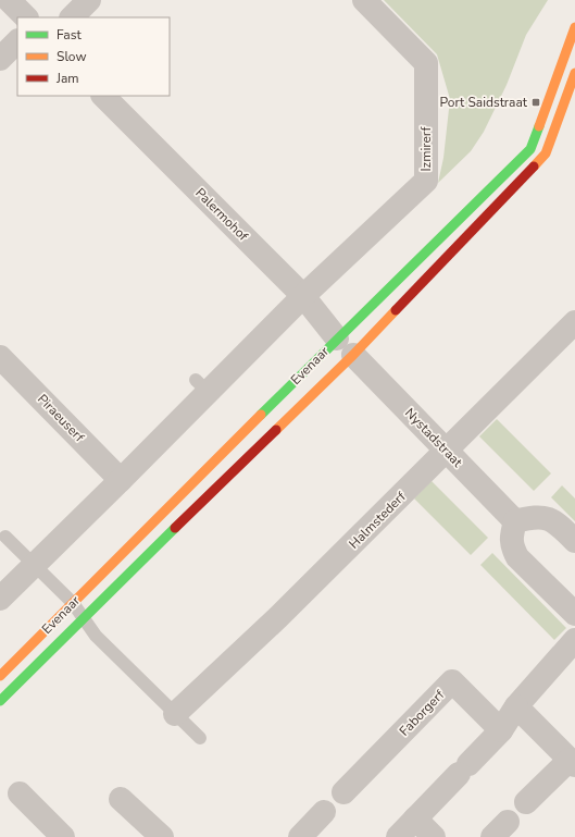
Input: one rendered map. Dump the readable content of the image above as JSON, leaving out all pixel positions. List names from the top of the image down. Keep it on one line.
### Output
{"streets":{"street":["Izmirerf","Palermohof","Evenaar","Piraeuserf","Nystadstraat","Halmstederf","Faborgerf"]},"crossings":[["Izmirerf","Palermohof"],["Palermohof","Evenaar"],["Palermohof","Nystadstraat"],["Evenaar","Nystadstraat"],["Nystadstraat","Halmstederf"]],"places":{"transit":["Port Saidstraat"]},"legend":["Fast","Slow","Jam"]}
